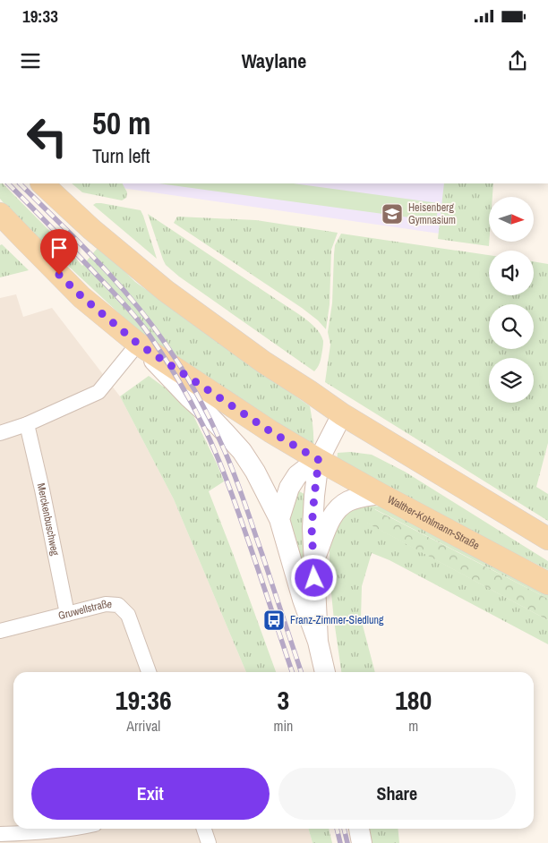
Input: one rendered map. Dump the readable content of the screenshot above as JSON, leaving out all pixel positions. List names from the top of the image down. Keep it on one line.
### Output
{"streets":{"main road":["Walther-Kohlmann-Straße"],"street":["Merckenbuschweg","Gruwellstraße"]},"crossings":[["Merckenbuschweg","Gruwellstraße"]],"places":{"school or university":["Heisenberg Gymnasium"],"bus stop":["Franz-Zimmer-Siedlung"]},"north":"right","page":{"status":"19:33","header":"Waylane","turn":["50 m","Turn left"],"eta":["19:36","Arrival","3","min","180","m"],"buttons":["Exit","Share"]}}
